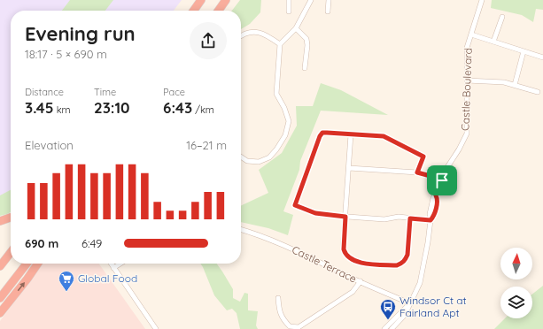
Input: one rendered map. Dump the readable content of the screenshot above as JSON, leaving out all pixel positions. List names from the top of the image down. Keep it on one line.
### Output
{"streets":{"street":["Castle Boulevard","Castle Terrace"]},"crossings":[["Castle Boulevard","Castle Terrace"]],"places":{"supermarket":["Global Food"],"bus stop":["Windsor Ct at Fairland Apt"]},"north":"top","page":{"heading":["Evening run","18:17 · 5 × 690 m"],"stats":[["Distance","3.45 km"],["Time","23:10"],["Pace","6:43 /km"]],"chart":["Elevation","16–21 m"],"list":[{"name":"690 m","note":"6:49"}]}}
